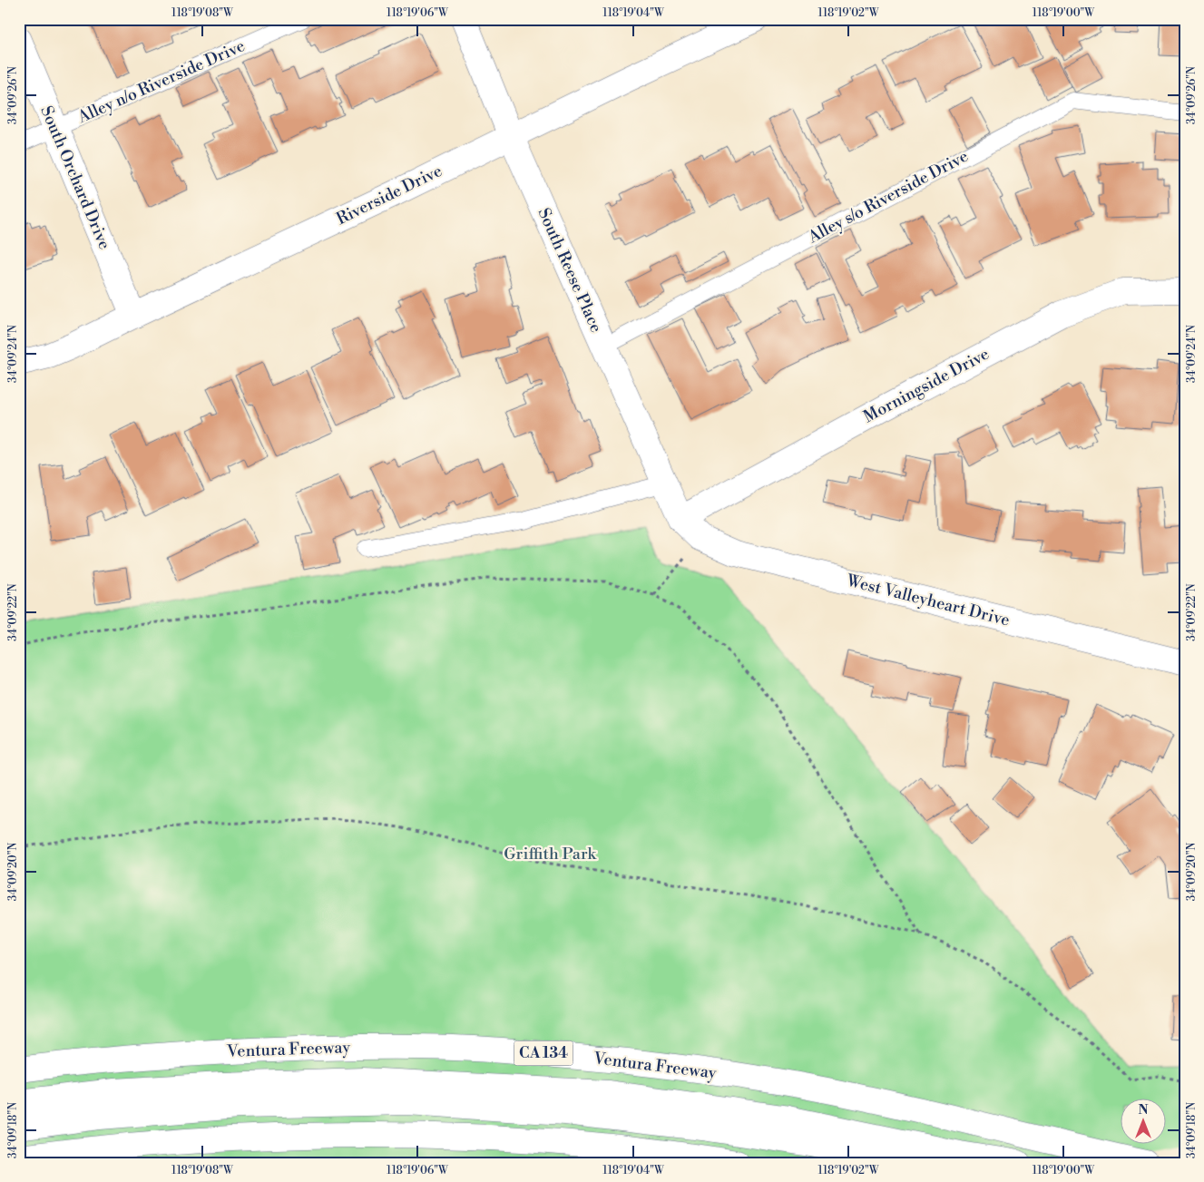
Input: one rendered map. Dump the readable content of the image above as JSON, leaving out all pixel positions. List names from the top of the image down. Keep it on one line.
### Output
{"streets":{"main road":["South Orchard Drive","Riverside Drive","South Reese Place","Morningside Drive","West Valleyheart Drive","Ventura Freeway","CA 134"],"lane":["Alley n/o Riverside Drive","Alley s/o Riverside Drive"]},"crossings":[["Alley n/o Riverside Drive","South Orchard Drive"],["South Orchard Drive","Riverside Drive"],["Riverside Drive","South Reese Place"],["Alley s/o Riverside Drive","South Reese Place"],["South Reese Place","Morningside Drive"],["South Reese Place","West Valleyheart Drive"],["Morningside Drive","West Valleyheart Drive"]],"parks":["Griffith Park"],"north":"top","coordinates":["118°19'08\"W","118°19'06\"W","118°19'04\"W","118°19'02\"W","118°19'00\"W","34°09'26\"N","34°09'24\"N","34°09'22\"N","34°09'20\"N","34°09'18\"N"]}
